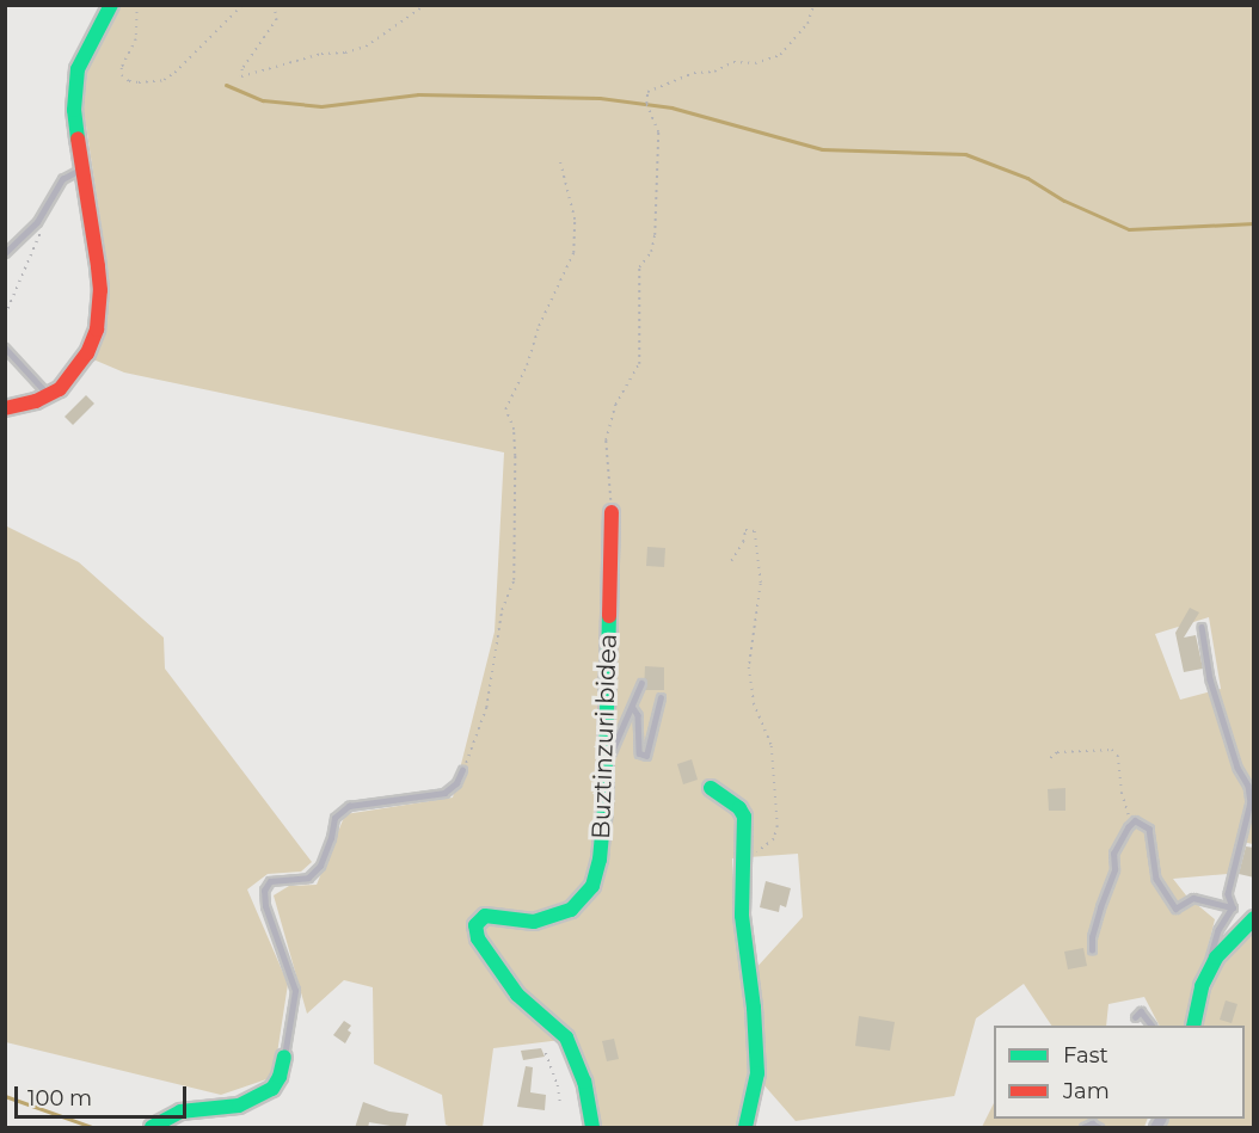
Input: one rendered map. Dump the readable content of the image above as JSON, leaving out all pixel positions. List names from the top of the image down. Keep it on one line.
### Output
{"streets":{"street":["Buztinzuri bidea"]},"legend":["Fast","Jam"],"scale_bar":"100 m"}
